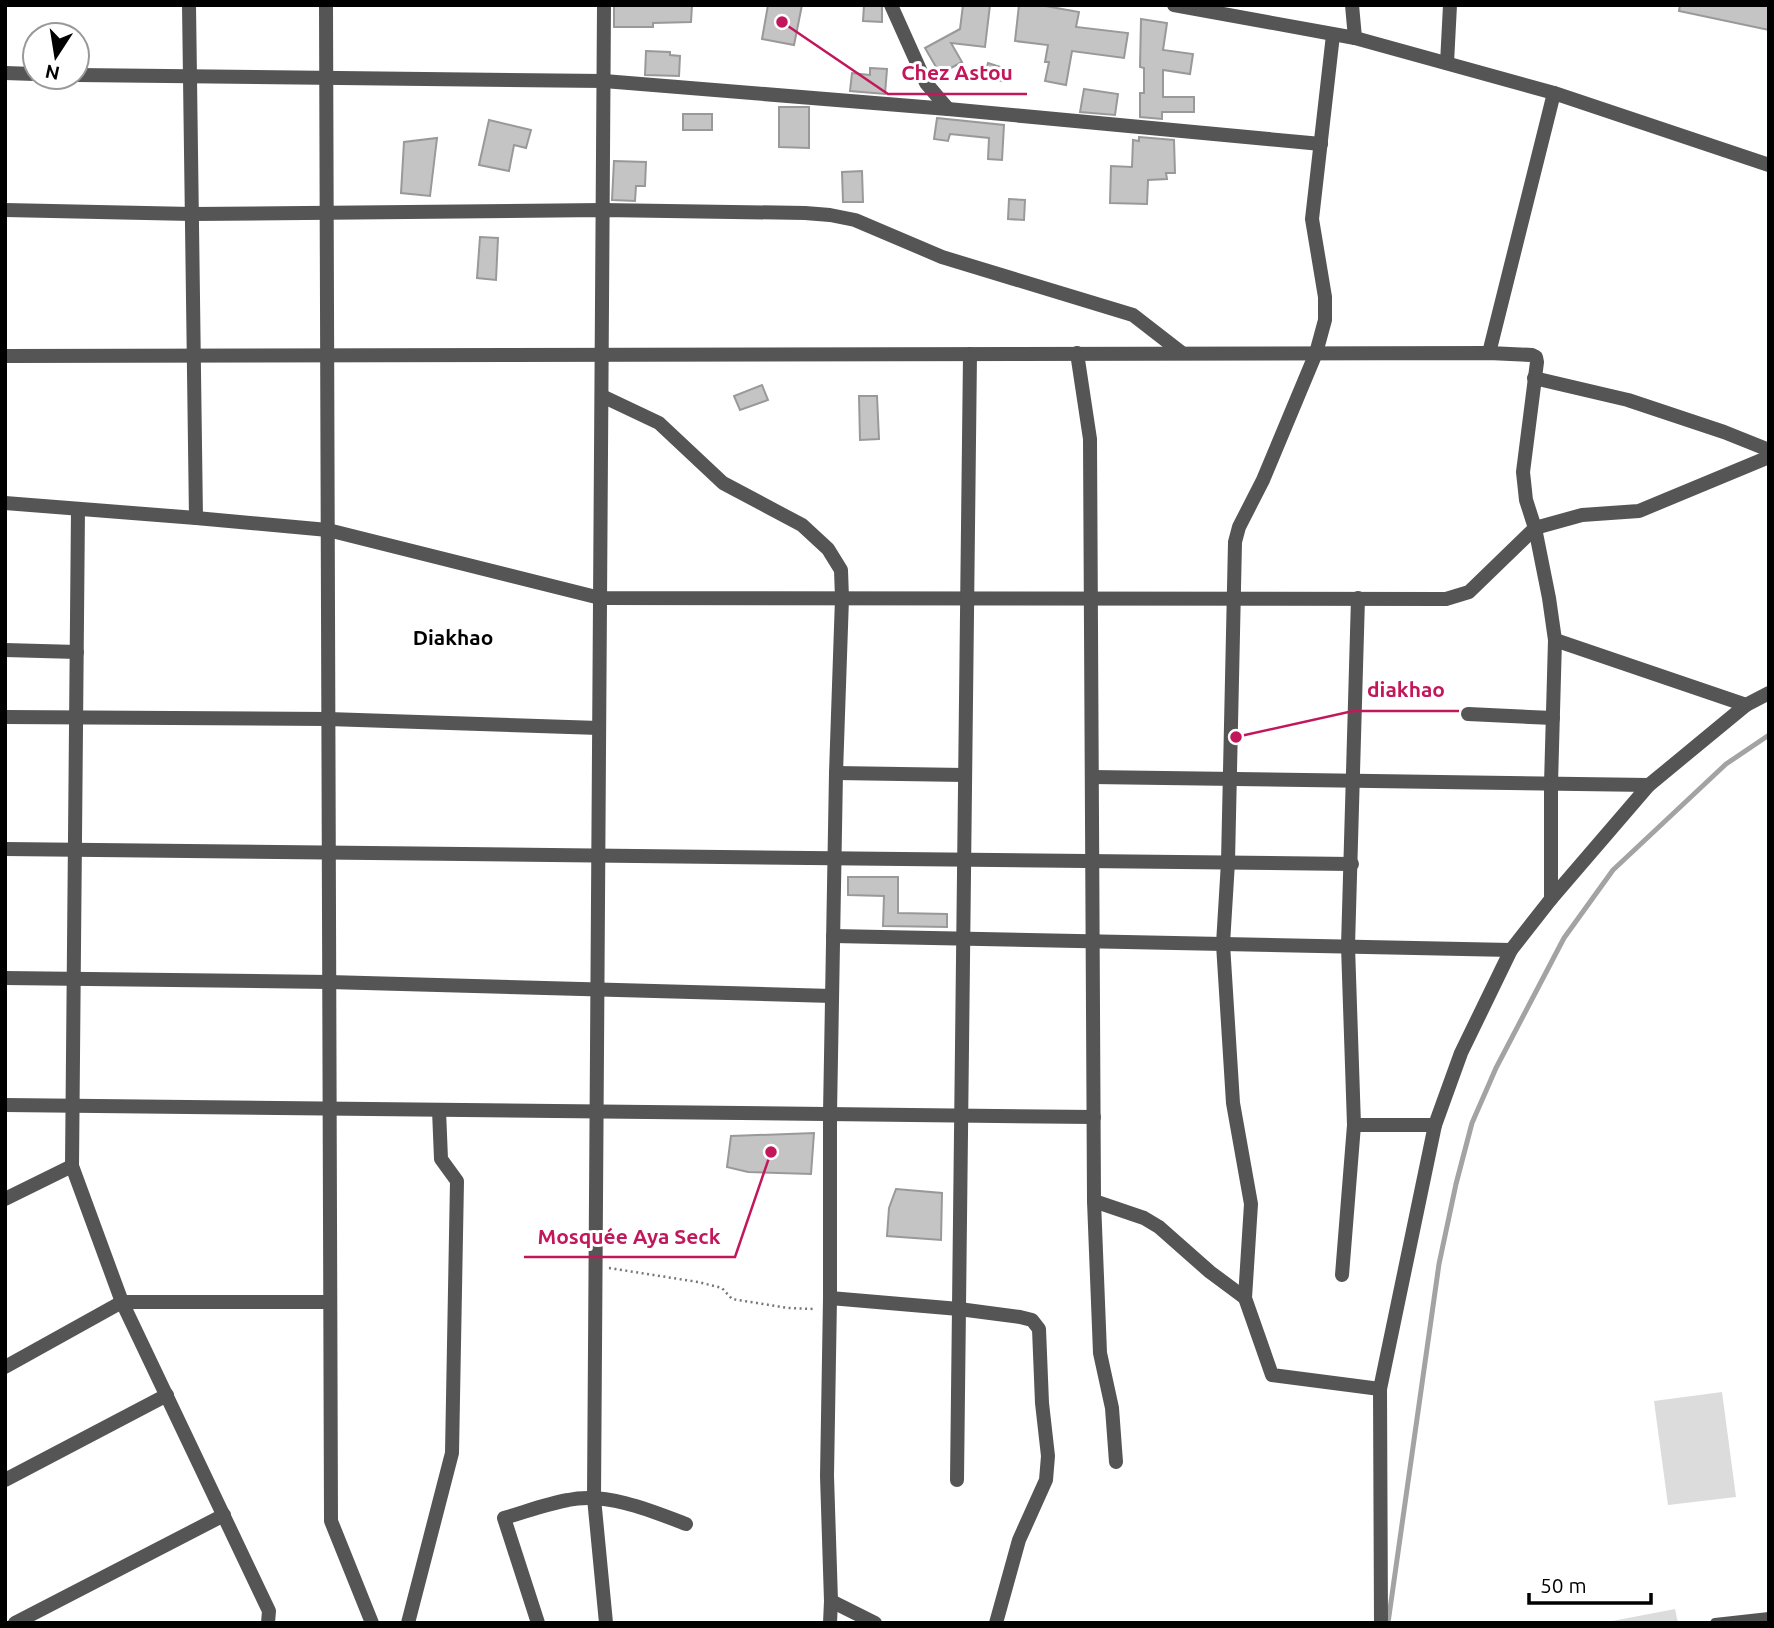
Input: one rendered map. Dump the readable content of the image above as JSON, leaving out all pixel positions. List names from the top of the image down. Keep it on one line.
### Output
{"districts":["Diakhao"],"places":["Chez Astou","diakhao","Mosquée Aya Seck"],"scale_bar":"50 m","north":"bottom"}
